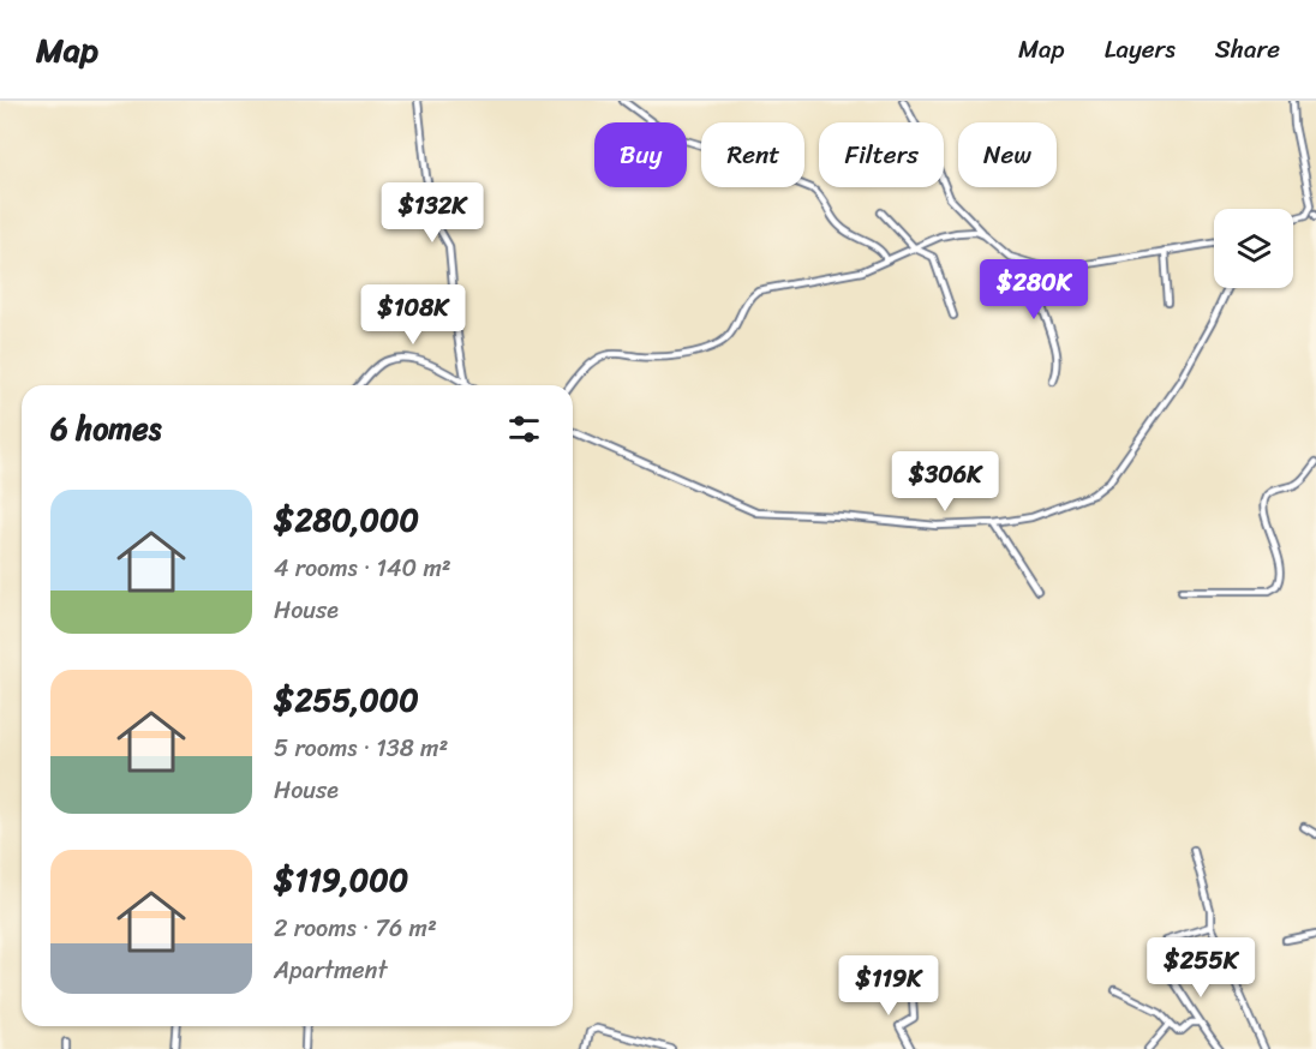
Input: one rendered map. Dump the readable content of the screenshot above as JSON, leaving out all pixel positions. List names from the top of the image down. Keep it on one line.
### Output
{"page":{"header":"Map","nav":["Map","Layers","Share"],"chip":["Buy","Rent","Filters","New"],"price":["$132K","$280K","$108K","$306K","$255K","$119K"],"heading":"6 homes","list":[{"name":"$280,000","note":"4 rooms · 140 m² · House"},{"name":"$255,000","note":"5 rooms · 138 m² · House"},{"name":"$119,000","note":"2 rooms · 76 m² · Apartment"}]}}
